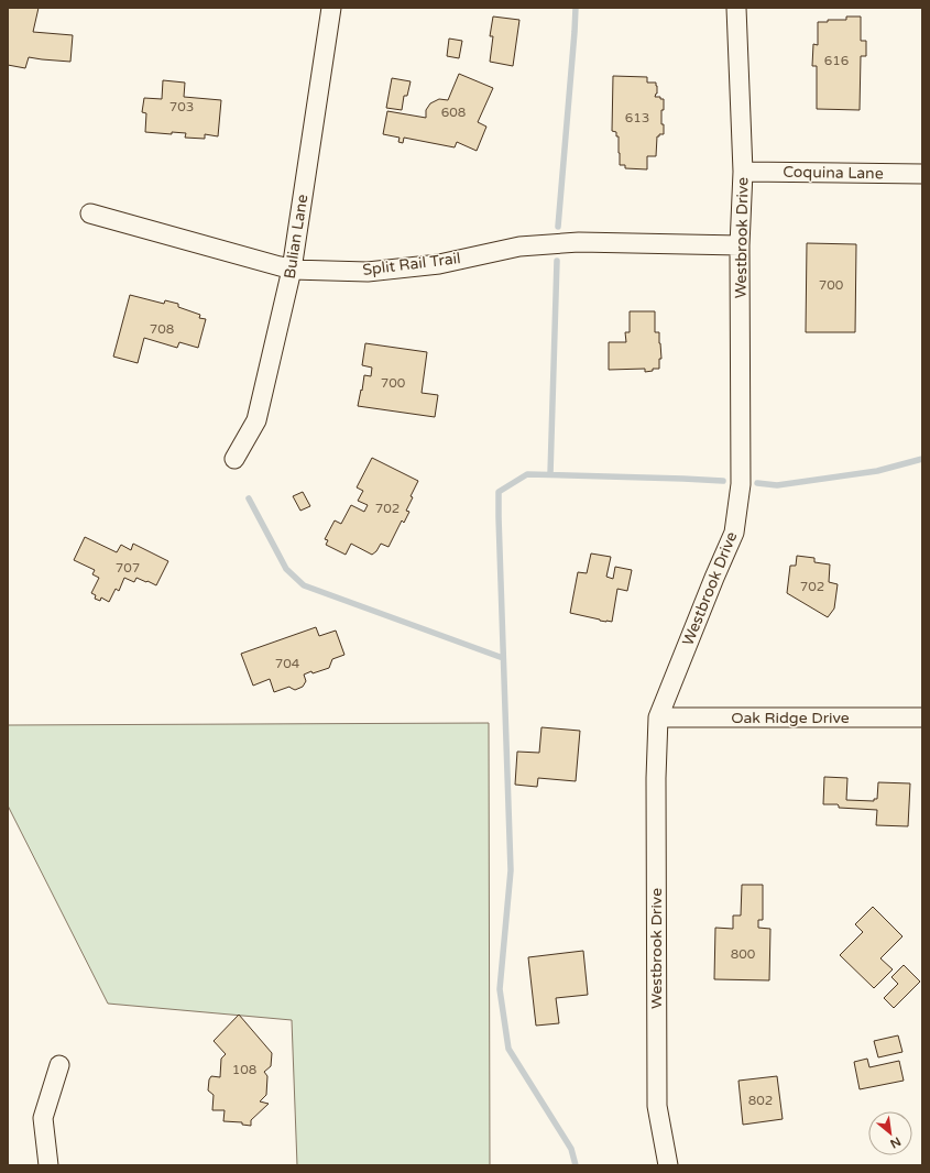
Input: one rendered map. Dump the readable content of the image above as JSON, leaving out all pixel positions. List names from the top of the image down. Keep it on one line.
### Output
{"streets":{"street":["Coquina Lane","Bulian Lane","Westbrook Drive","Split Rail Trail","Oak Ridge Drive"]},"crossings":[["Coquina Lane","Westbrook Drive"],["Bulian Lane","Split Rail Trail"],["Westbrook Drive","Split Rail Trail"],["Westbrook Drive","Oak Ridge Drive"]],"house_numbers":["616","703","608","613","700","708","700","702","707","702","704","800","108","802"],"north":"bottom right"}
